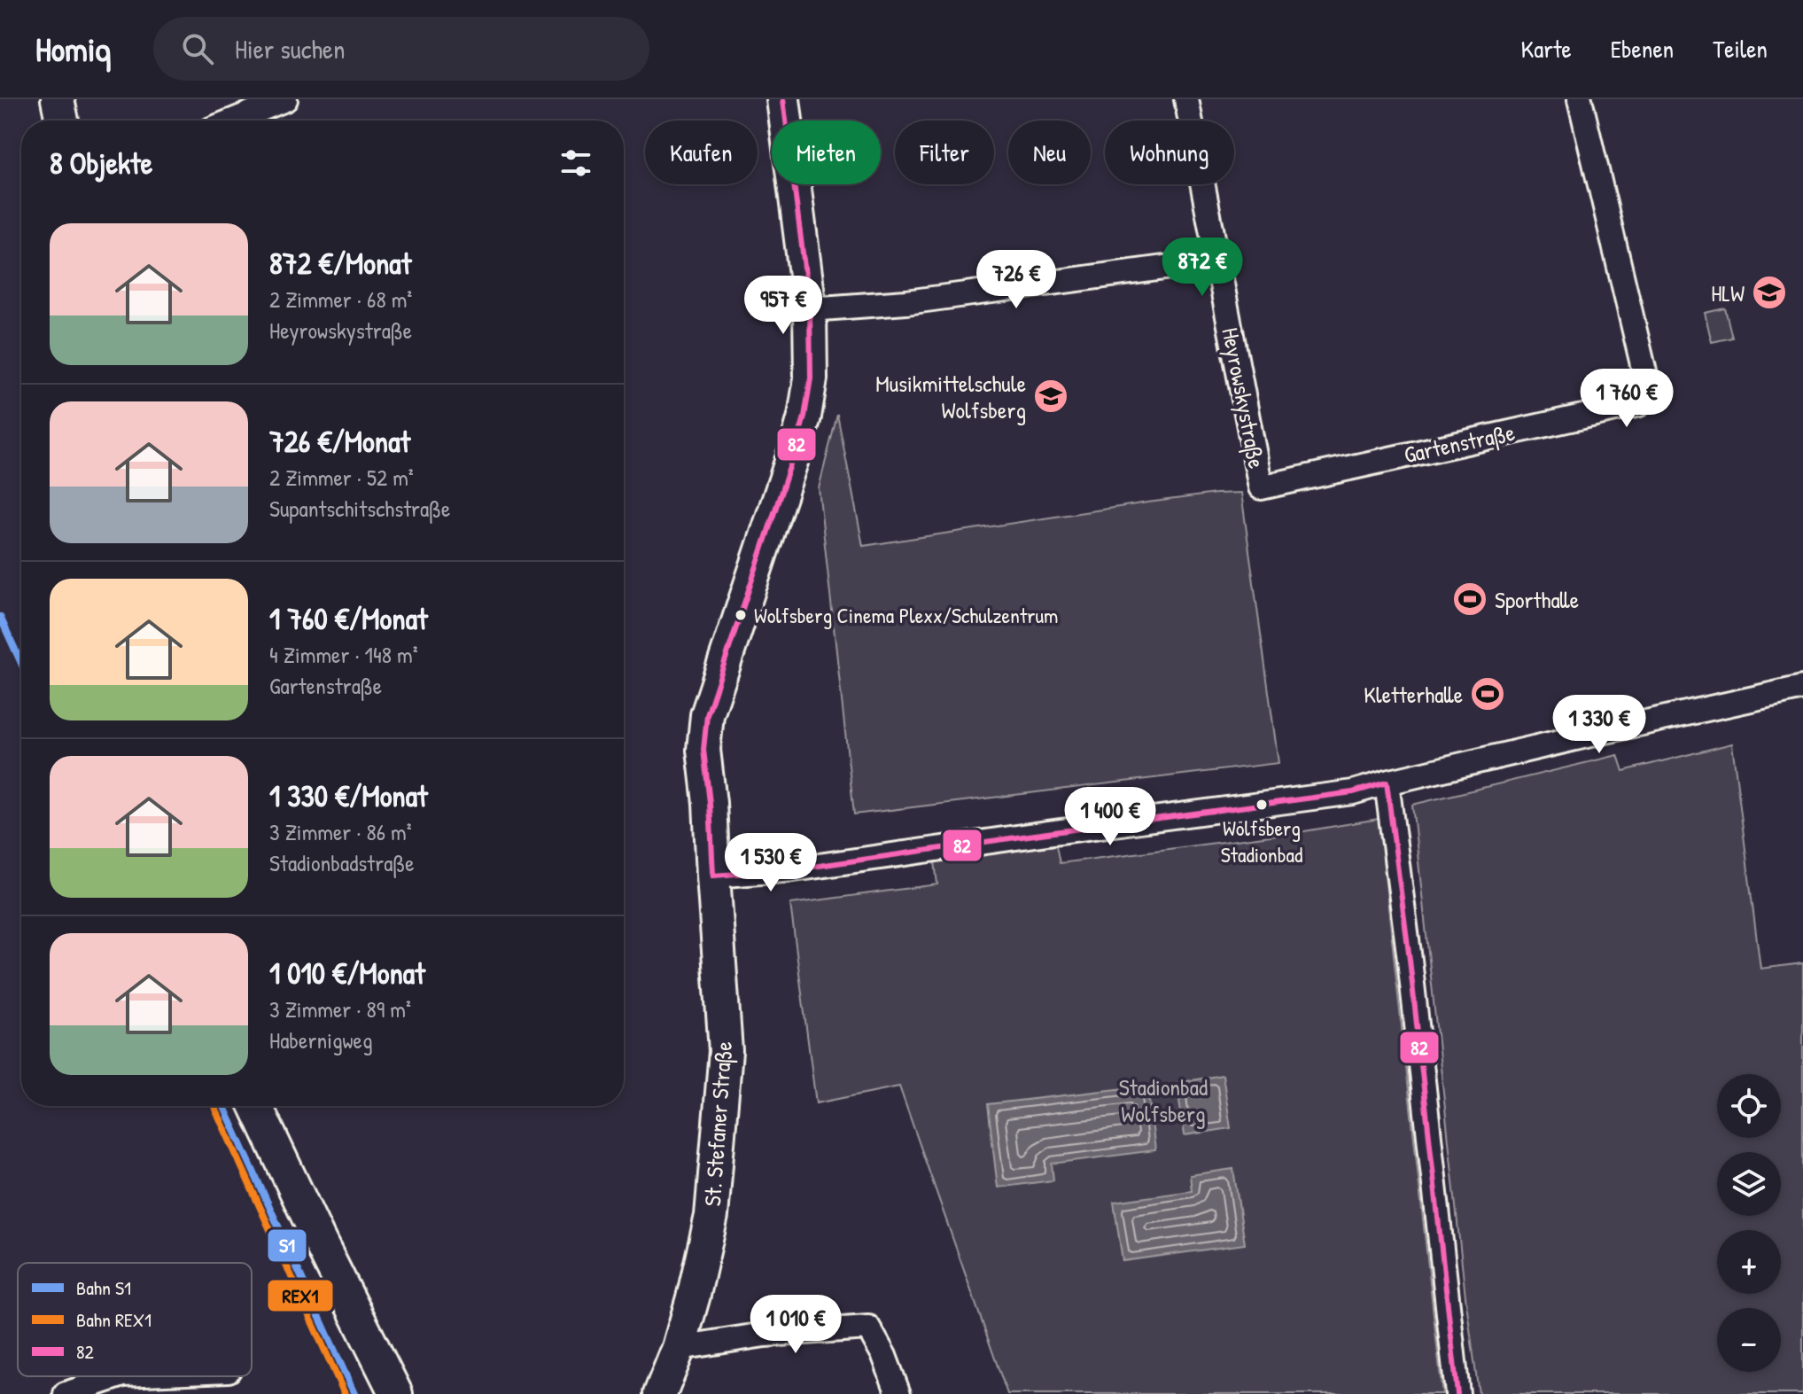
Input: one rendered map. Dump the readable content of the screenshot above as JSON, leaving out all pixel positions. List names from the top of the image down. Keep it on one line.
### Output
{"streets":{"street":["Heyrowskystraße","Gartenstraße","St. Stefaner Straße"]},"crossings":[["Heyrowskystraße","Gartenstraße"]],"parks":["Stadionbad Wolfsberg"],"places":{"school or university":["HLW","Musikmittelschule Wolfsberg"],"sports":["Sporthalle","Kletterhalle"],"other":["Wolfsberg Cinema Plexx/Schulzentrum","Wolfsberg Stadionbad"]},"lines":["transit line 82","rail line S1","rail line REX1"],"legend":["Bahn S1","Bahn REX1","82"],"page":{"header":"Homiq","search":"Hier suchen","nav":["Karte","Ebenen","Teilen"],"chip":["Kaufen","Mieten","Filter","Neu","Wohnung"],"heading":"8 Objekte","list":[{"name":"872 €/Monat","note":"2 Zimmer · 68 m² · Heyrowskystraße"},{"name":"726 €/Monat","note":"2 Zimmer · 52 m² · Supantschitschstraße"},{"name":"1 760 €/Monat","note":"4 Zimmer · 148 m² · Gartenstraße"},{"name":"1 330 €/Monat","note":"3 Zimmer · 86 m² · Stadionbadstraße"},{"name":"1 010 €/Monat","note":"3 Zimmer · 89 m² · Habernigweg"}],"price":["872 €","726 €","957 €","1 760 €","1 330 €","1 400 €","1 530 €","1 010 €"],"map_buttons":["+","−"]}}
